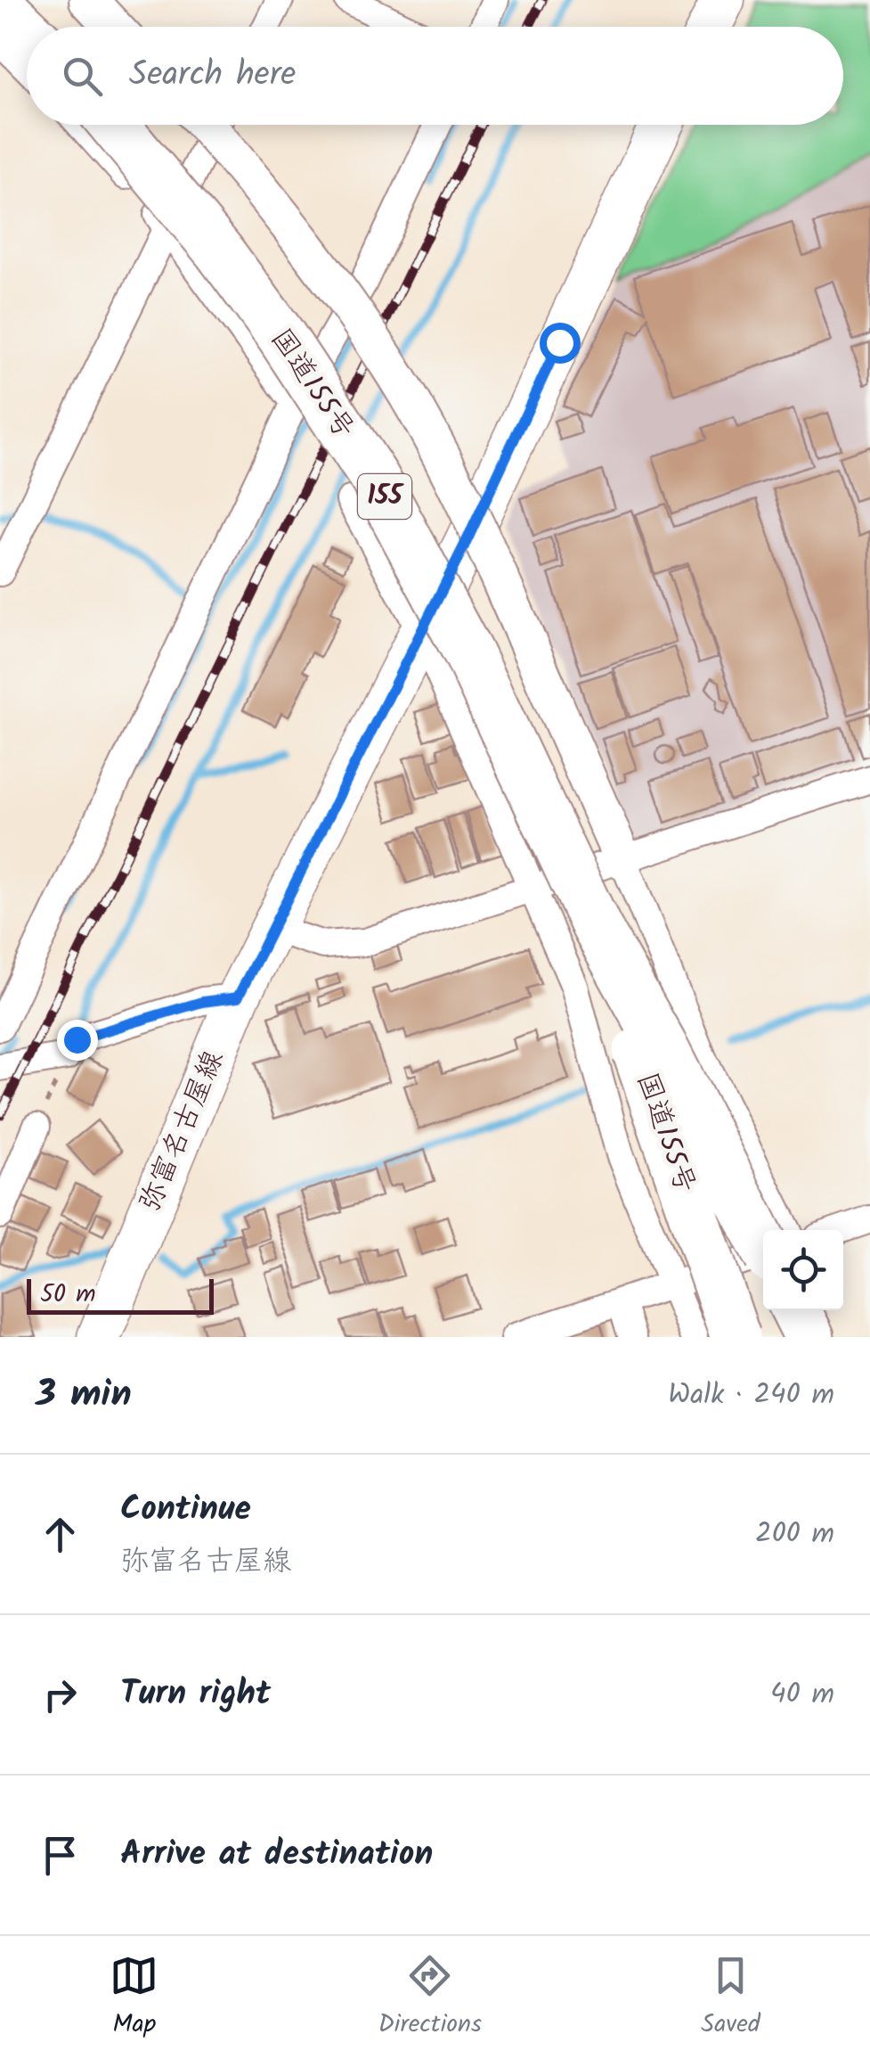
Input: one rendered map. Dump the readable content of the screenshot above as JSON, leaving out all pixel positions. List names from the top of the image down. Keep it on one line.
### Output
{"streets":{"highway":["国道155号","155"],"main road":["弥富名古屋線"]},"scale_bar":"50 m","page":{"search":"Search here","scale":"50 m","heading":["3 min","Walk · 240 m"],"list":[["Continue","弥富名古屋線","200 m"],["Turn right","40 m"],"Arrive at destination"],"nav":["Map","Directions","Saved"]}}
